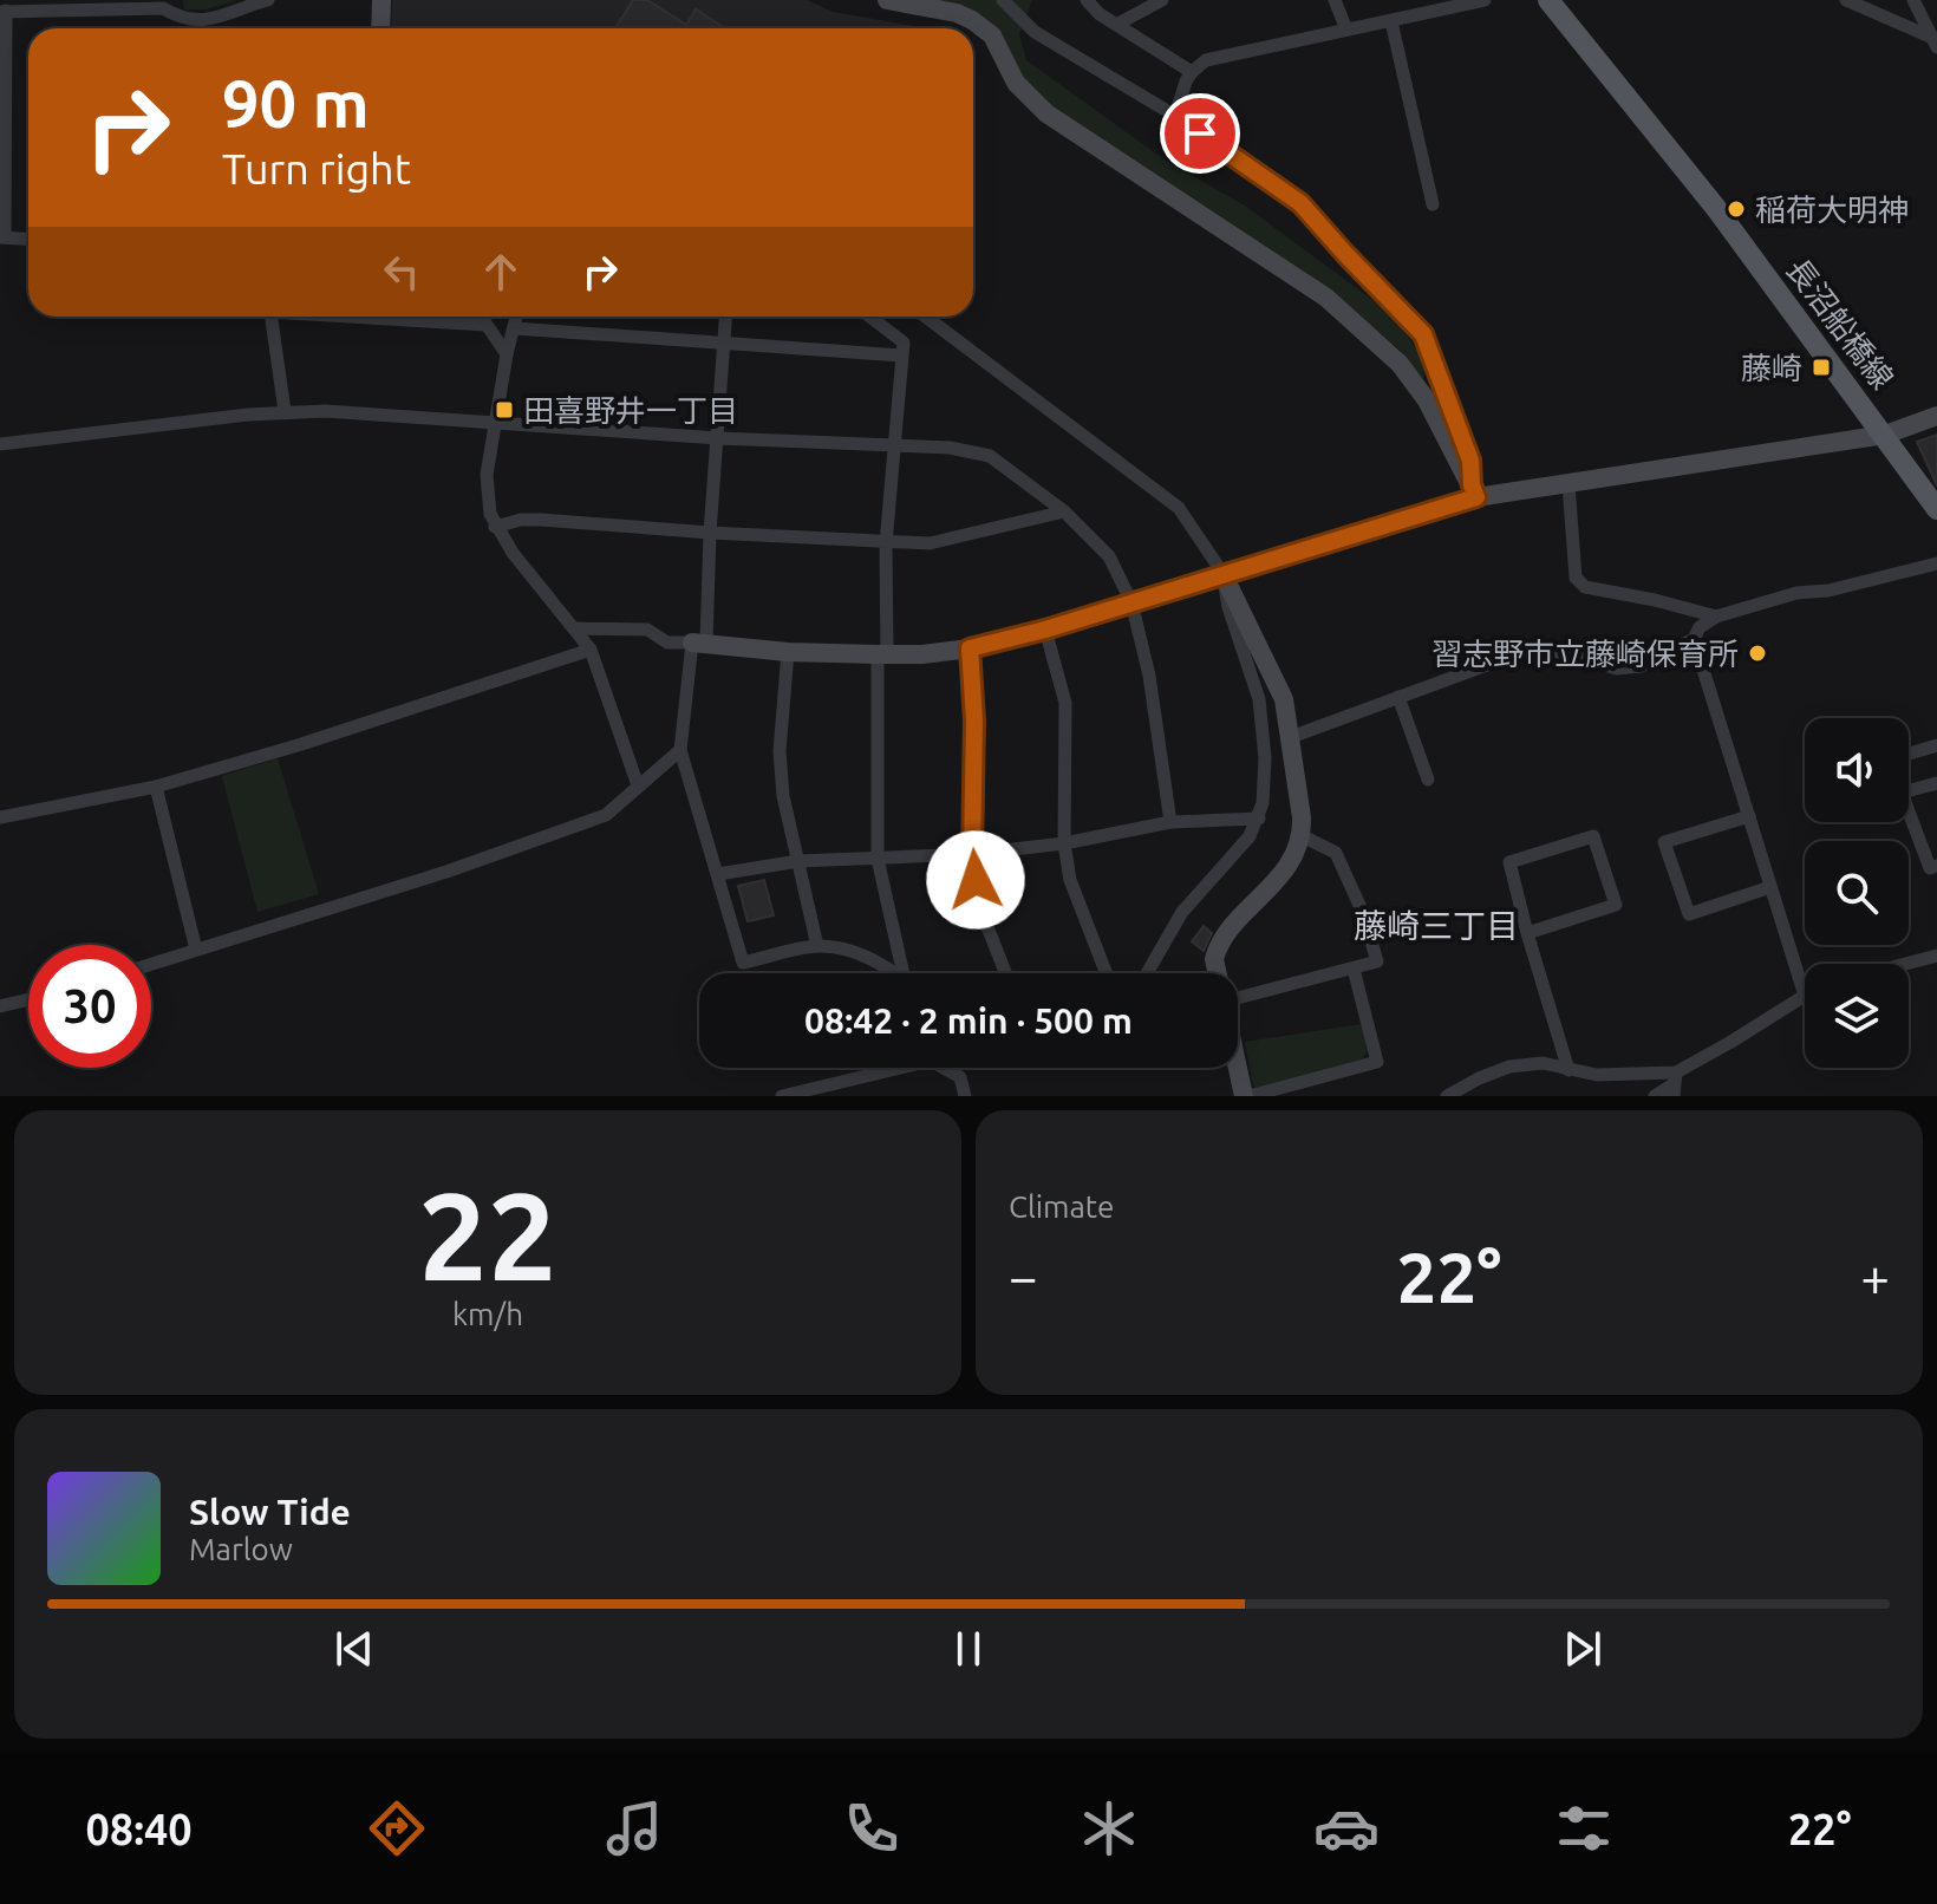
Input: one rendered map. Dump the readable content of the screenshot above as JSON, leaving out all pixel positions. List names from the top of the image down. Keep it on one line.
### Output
{"streets":{"main road":["長沼船橋線"]},"districts":["藤崎三丁目"],"places":{"other":["稲荷大明神","習志野市立藤崎保育所"],"transit":["藤崎","田喜野井一丁目"]},"page":{"turn":["90 m","Turn right"],"limit":"30","trip":"08:42 · 2 min · 500 m","tile":[["22","km/h"],"Climate"],"heat":["−","22°","+"],"song":["Slow Tide","Marlow"],"tabs":["08:40","22°"]}}
